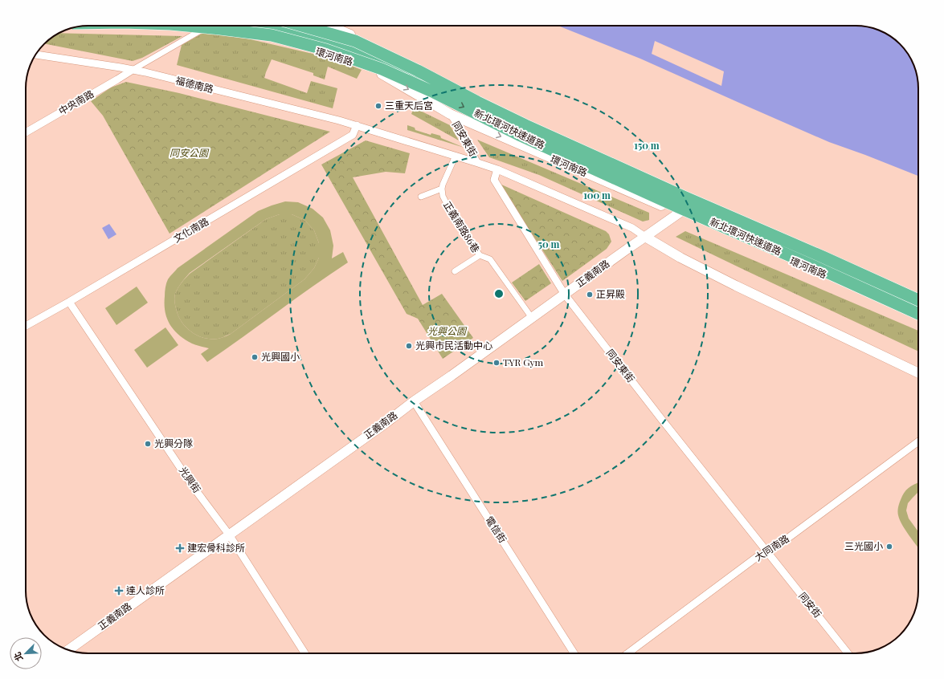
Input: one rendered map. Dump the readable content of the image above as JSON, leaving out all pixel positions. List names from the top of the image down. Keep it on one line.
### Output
{"streets":{"highway":["新北環河快速道路"],"street":["環河南路","福德南路","中央南路","同安東街","正義南路86巷","文化南路","正義南路","光興街","電信街","大同南路","同安街"]},"crossings":[["環河南路","同安東街"],["環河南路","正義南路"],["福德南路","中央南路"],["福德南路","同安東街"],["福德南路","正義南路86巷"],["福德南路","文化南路"],["福德南路","正義南路"],["同安東街","正義南路"],["同安東街","大同南路"],["同安東街","同安街"],["正義南路86巷","正義南路"],["文化南路","光興街"],["正義南路","光興街"],["正義南路","電信街"],["大同南路","同安街"]],"parks":["同安公園","光興公園"],"places":{"other":["三重天后宮","正昇殿","光興市民活動中心","光興國小","TYR Gym","光興分隊","三光國小"],"health":["建宏骨科診所","達人診所"]},"north":"bottom left","rings":["150 m","100 m","50 m"]}
